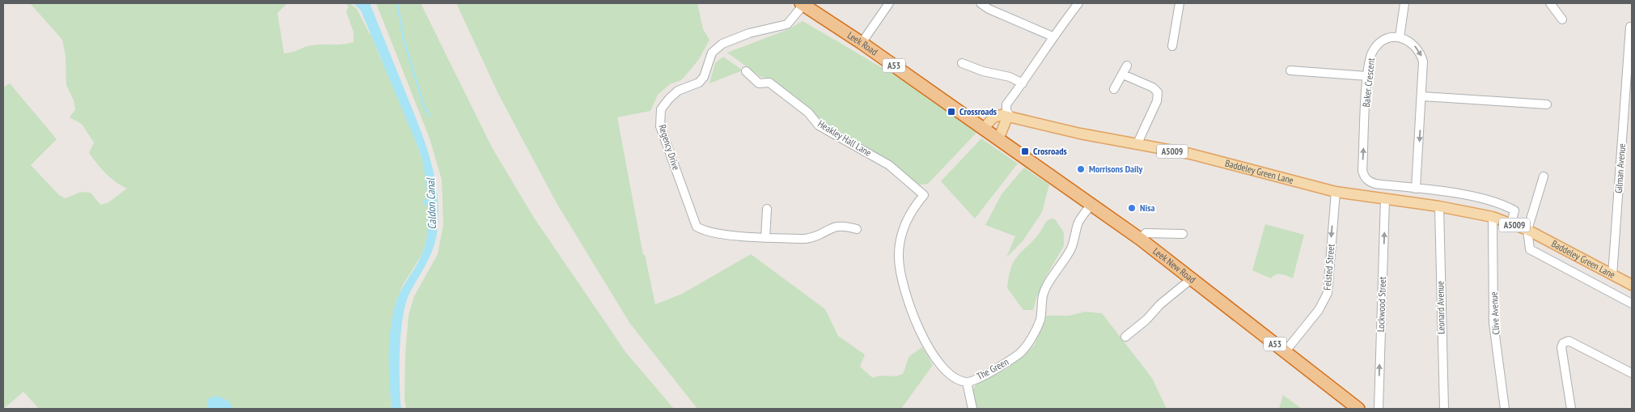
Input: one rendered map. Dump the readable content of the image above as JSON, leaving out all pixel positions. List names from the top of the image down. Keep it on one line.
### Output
{"streets":{"highway":["Leek Road","A53","Leek New Road"],"main road":["A5009","Baddeley Green Lane"],"street":["Baker Crescent","Heakley Hall Lane","Regency Drive","Gilman Avenue","Felsted Street","Lockwood Street","Leonard Avenue","Clive Avenue","The Green"]},"crossings":[["Leek Road","Regency Drive"],["Leek Road","Baddeley Green Lane"],["Leek Road","Leek New Road"],["Baker Crescent","Lockwood Street"],["Heakley Hall Lane","The Green"],["Gilman Avenue","Baddeley Green Lane"],["Baddeley Green Lane","Leek New Road"],["Baddeley Green Lane","Felsted Street"],["Baddeley Green Lane","Lockwood Street"],["Baddeley Green Lane","Leonard Avenue"],["Baddeley Green Lane","Clive Avenue"],["Leek New Road","Felsted Street"],["Leek New Road","The Green"]],"one_way":["Felsted Street","Lockwood Street"],"water":["Caldon Canal"],"places":{"transit":["Crossroads","Crosroads"],"other":["Morrisons Daily","Nisa"]}}
